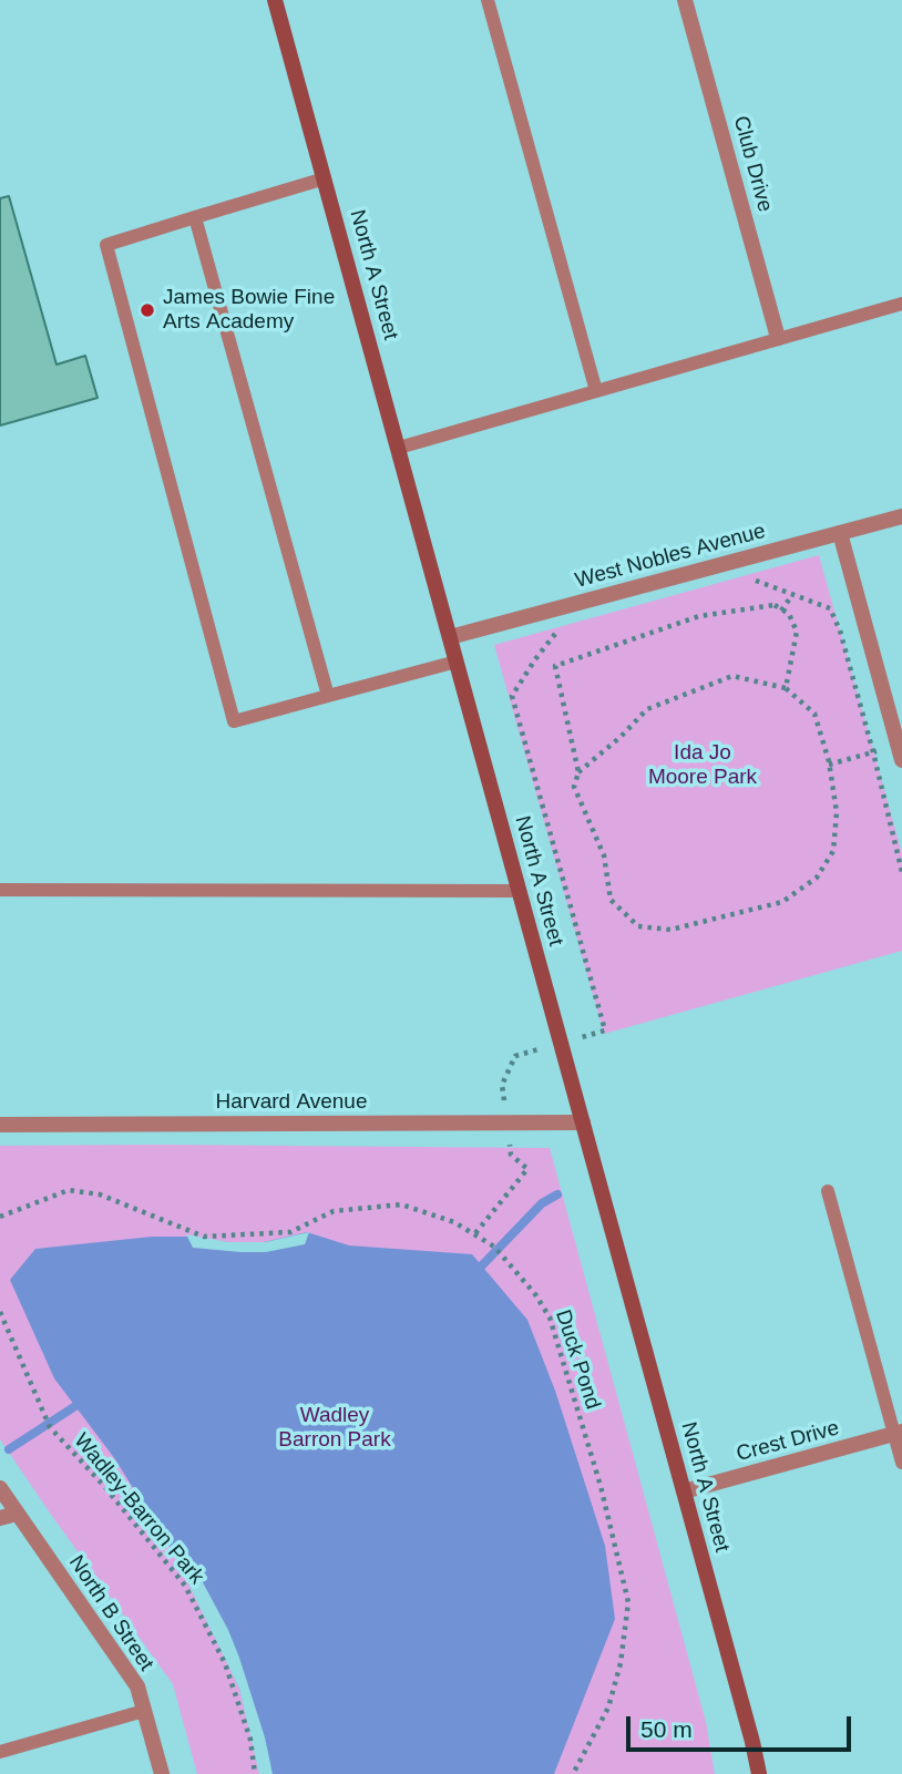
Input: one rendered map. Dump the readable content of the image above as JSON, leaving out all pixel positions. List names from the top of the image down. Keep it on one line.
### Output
{"streets":{"main road":["North A Street"],"street":["Club Drive","West Nobles Avenue","Harvard Avenue","Crest Drive","North B Street"],"path":["Duck Pond","Wadley-Barron Park"]},"crossings":[["North A Street","West Nobles Avenue"],["North A Street","Harvard Avenue"],["North A Street","Crest Drive"]],"parks":["Ida Jo Moore Park","Wadley Barron Park"],"places":["James Bowie Fine Arts Academy"],"scale_bar":"50 m"}
